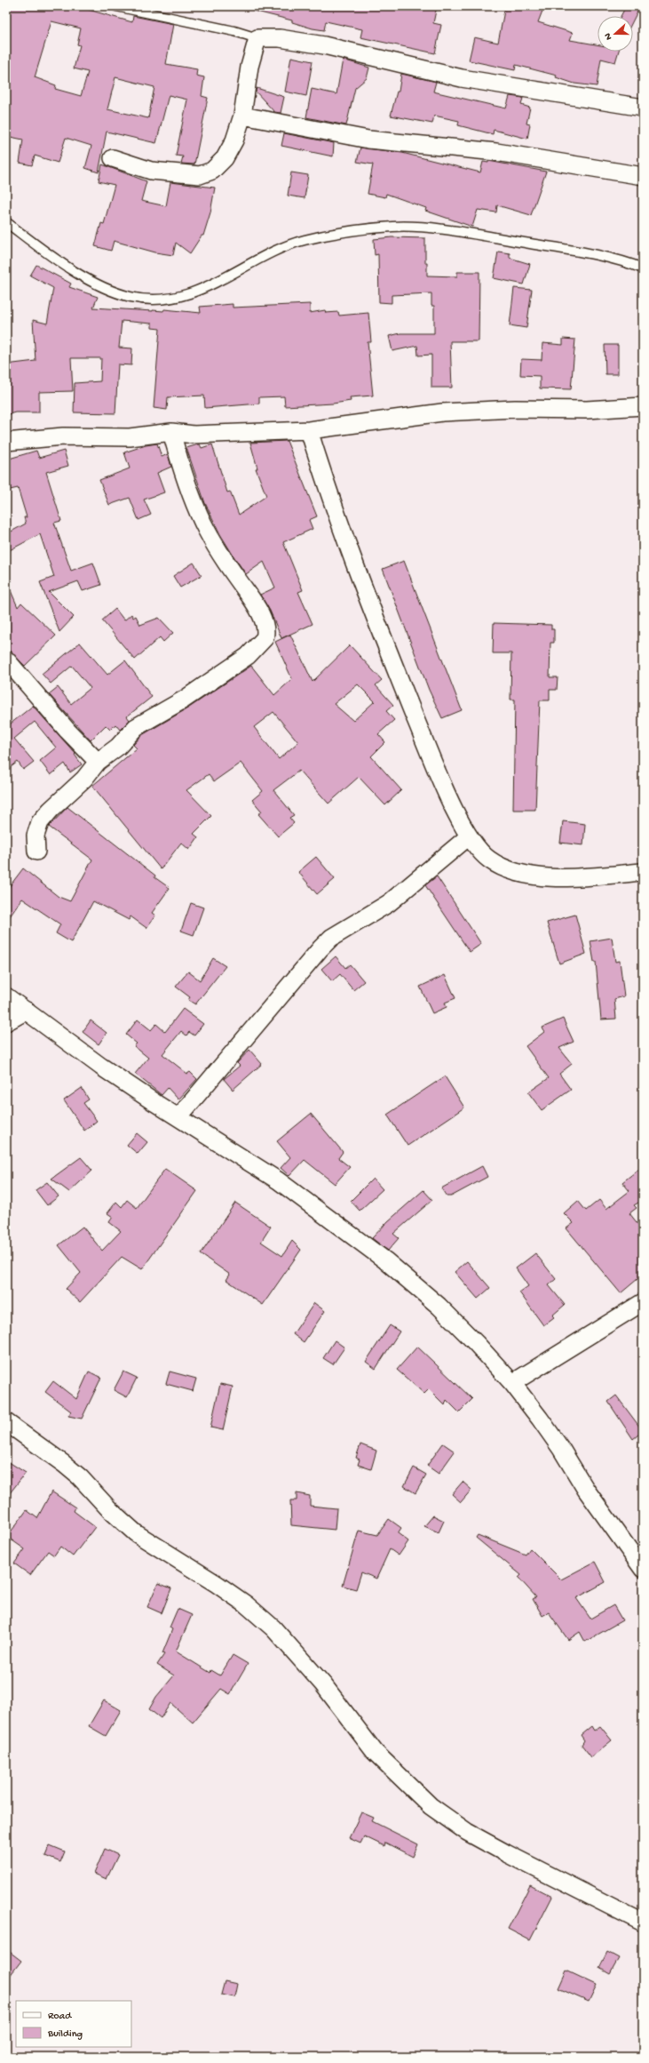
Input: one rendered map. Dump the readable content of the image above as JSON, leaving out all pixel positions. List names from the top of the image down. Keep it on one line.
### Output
{"legend":["Road","Building"],"north":"left"}
